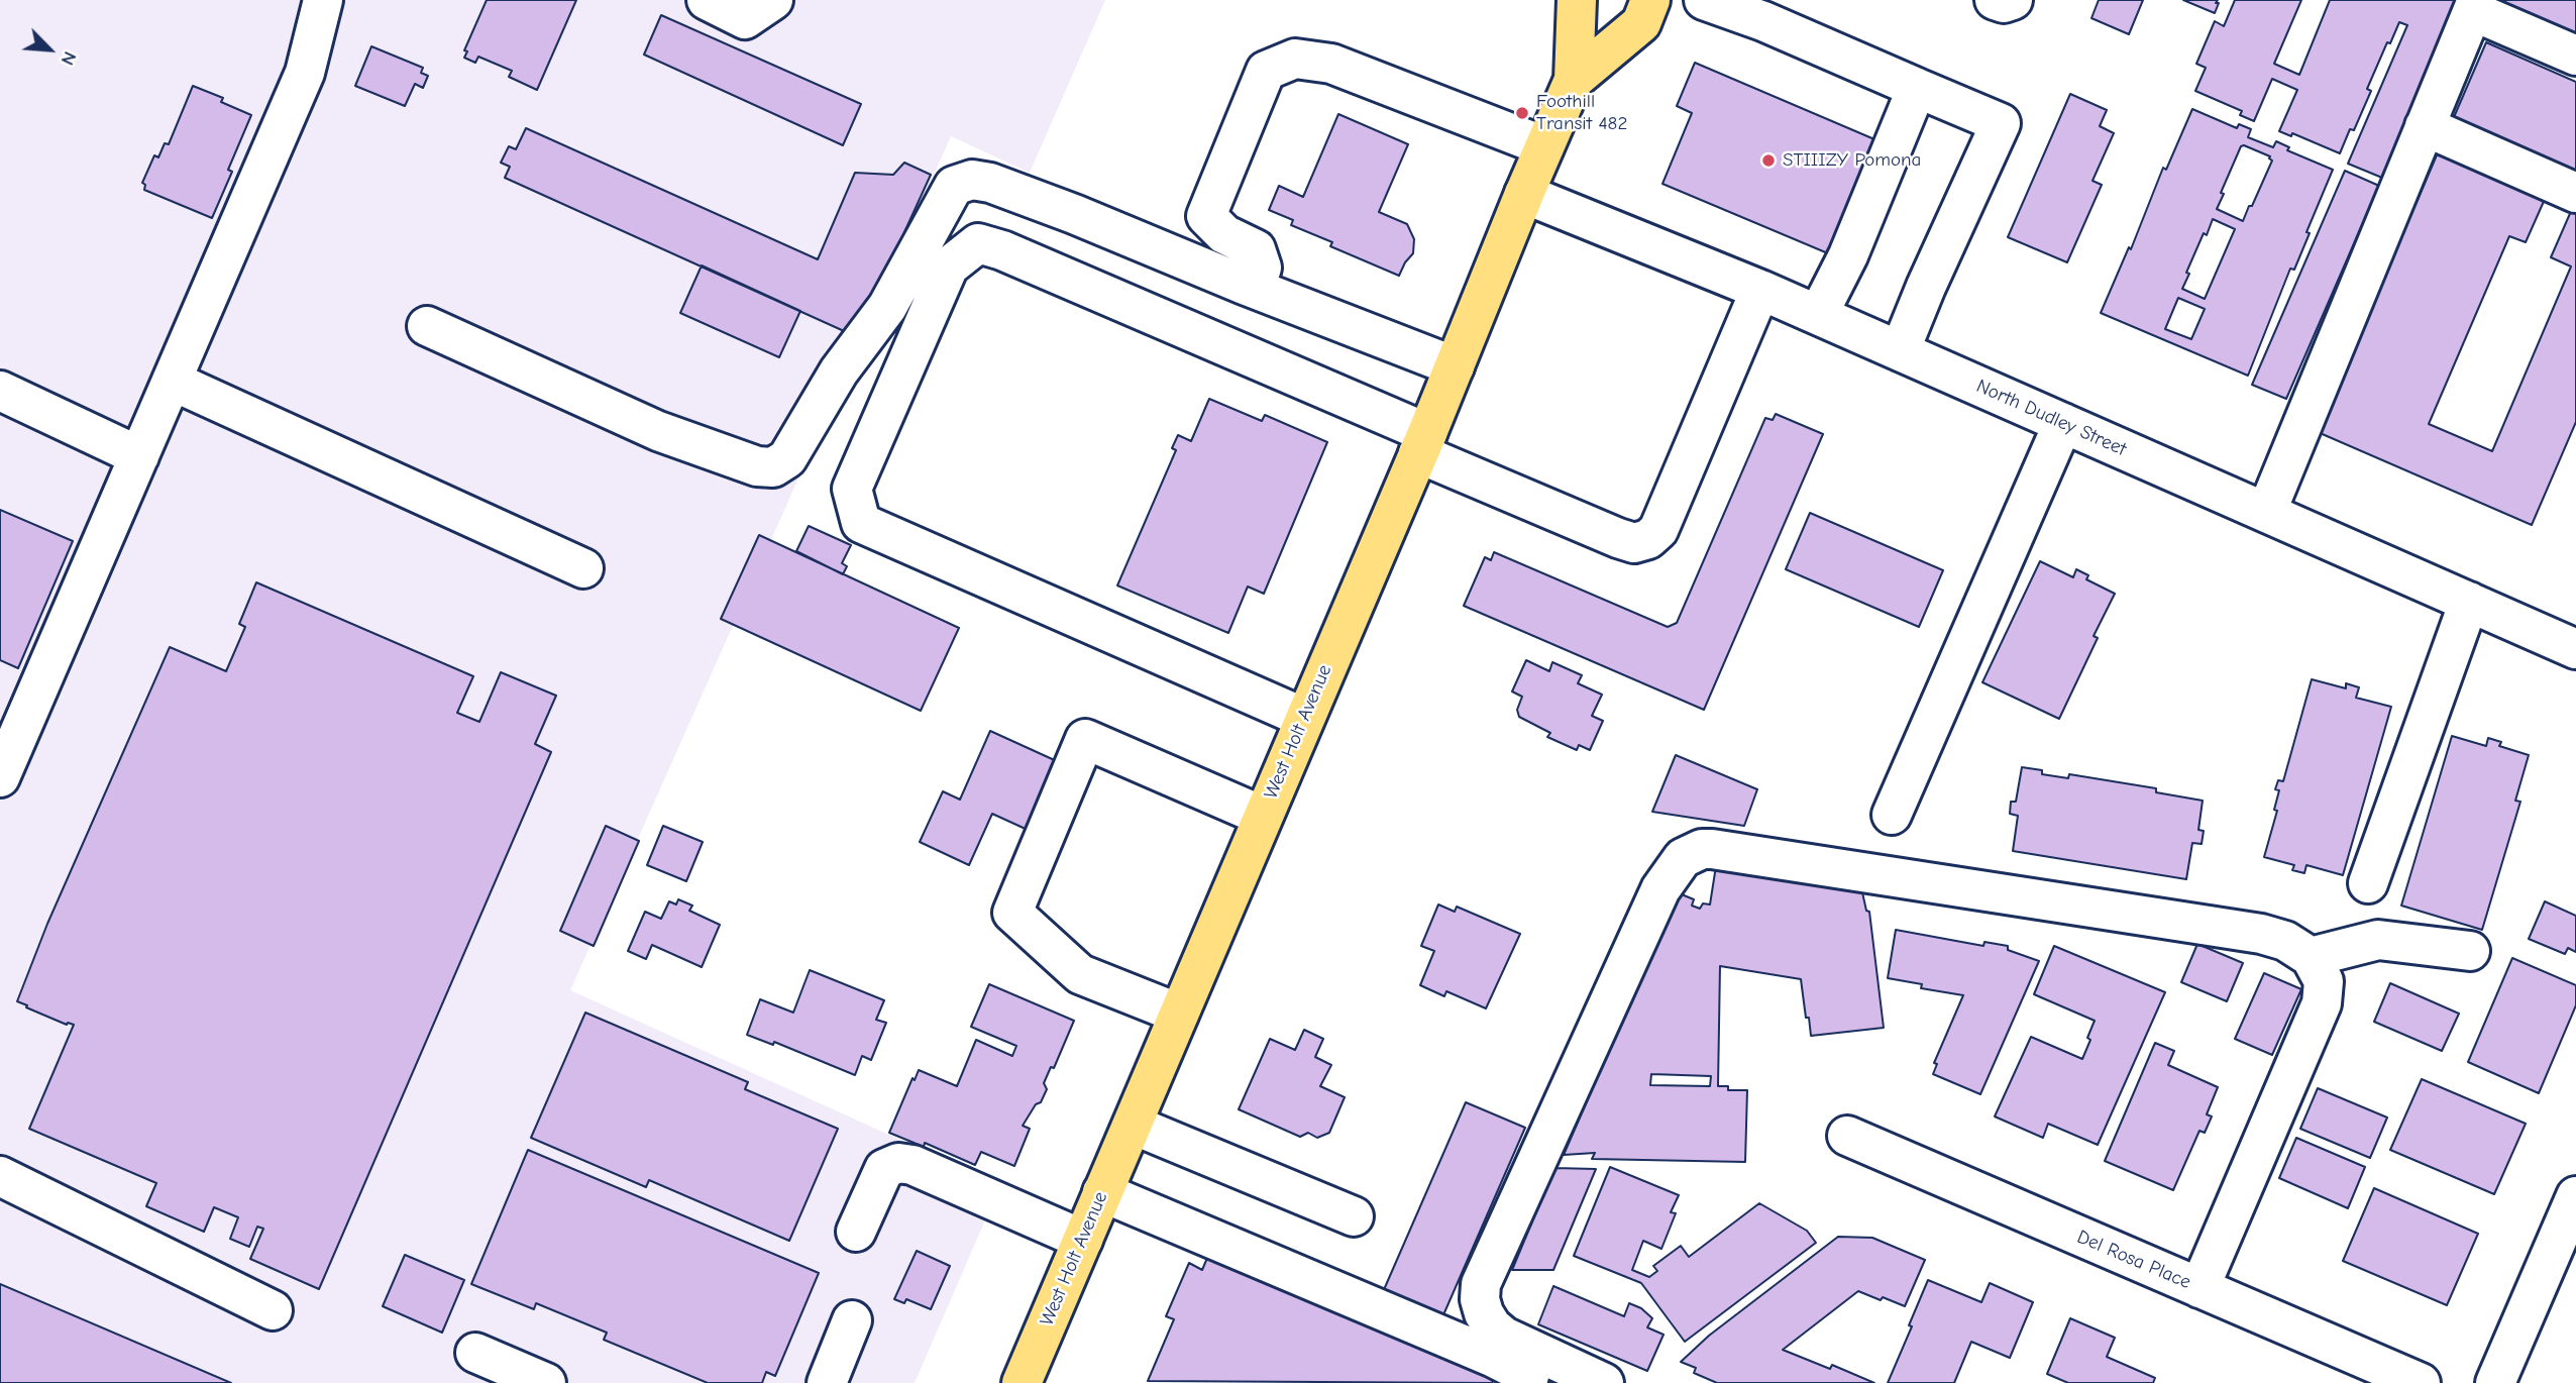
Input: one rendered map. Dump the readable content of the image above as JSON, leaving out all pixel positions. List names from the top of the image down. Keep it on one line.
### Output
{"streets":{"main road":["West Holt Avenue"],"street":["North Dudley Street","Del Rosa Place"]},"crossings":[["North Dudley Street","West Holt Avenue"]],"places":["Foothill Transit 482","STIIIZY Pomona"],"north":"bottom right"}
